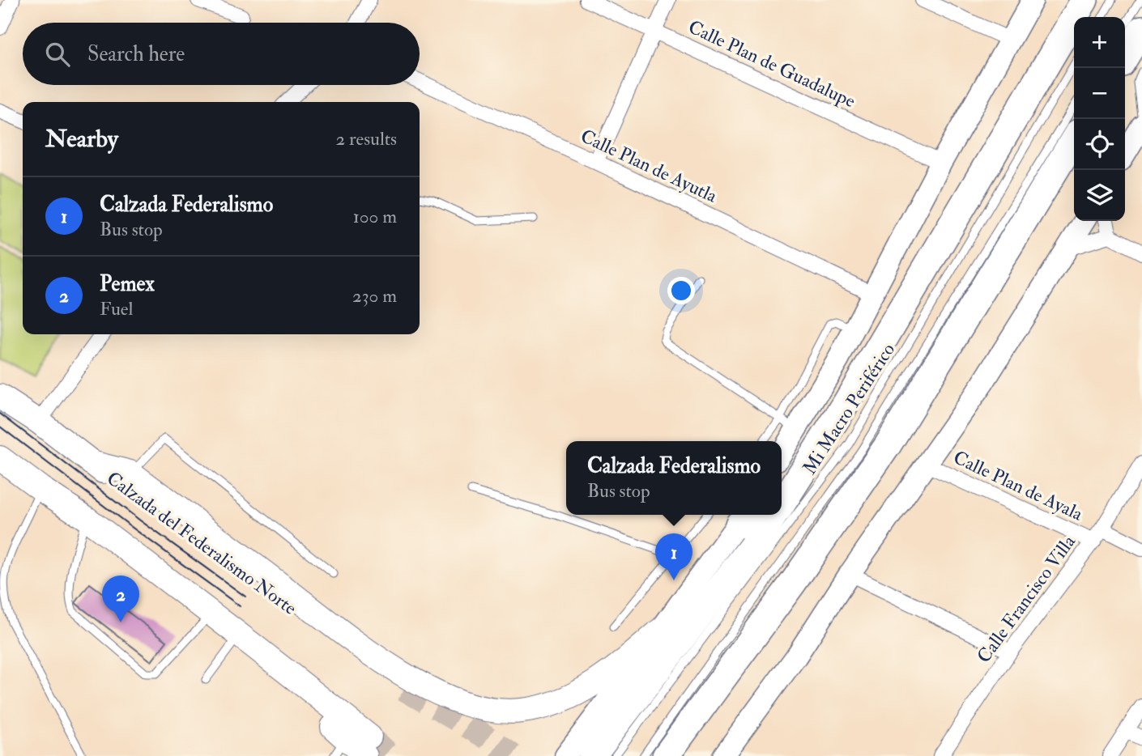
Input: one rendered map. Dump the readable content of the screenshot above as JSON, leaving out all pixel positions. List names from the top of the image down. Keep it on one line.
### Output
{"streets":{"main road":["Calzada del Federalismo Norte"],"street":["Calle Plan de Guadalupe","Calle Plan de Ayutla","Calle Plan de Ayala","Calle Francisco Villa"],"lane":["Mi Macro Periférico"]},"crossings":[["Calle Plan de Ayala","Calle Francisco Villa"]],"page":{"map_buttons":["+","−"],"search":"Search here","heading":["Nearby","2 results"],"list":[{"mark":"1","name":"Calzada Federalismo","note":"Bus stop","value":"100 m"},{"mark":"2","name":"Pemex","note":"Fuel","value":"230 m"}],"popup":["Calzada Federalismo","Bus stop"],"pins":["1","2"]}}
